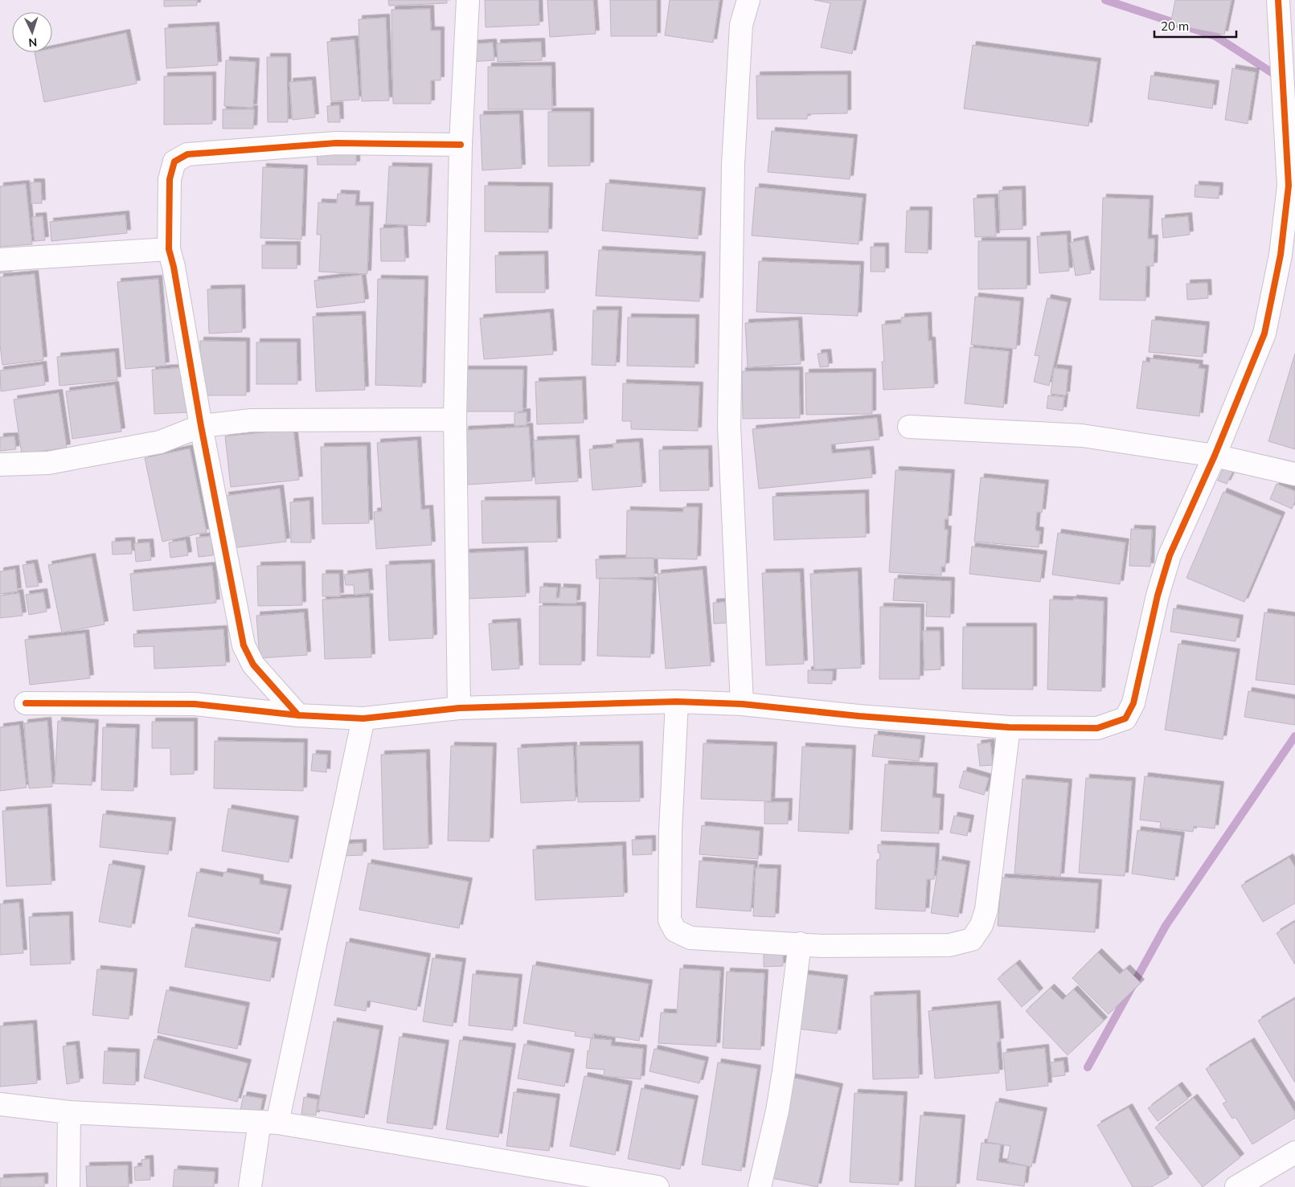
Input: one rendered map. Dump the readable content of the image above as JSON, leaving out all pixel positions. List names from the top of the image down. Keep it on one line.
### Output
{"scale_bar":"20 m","north":"bottom"}
